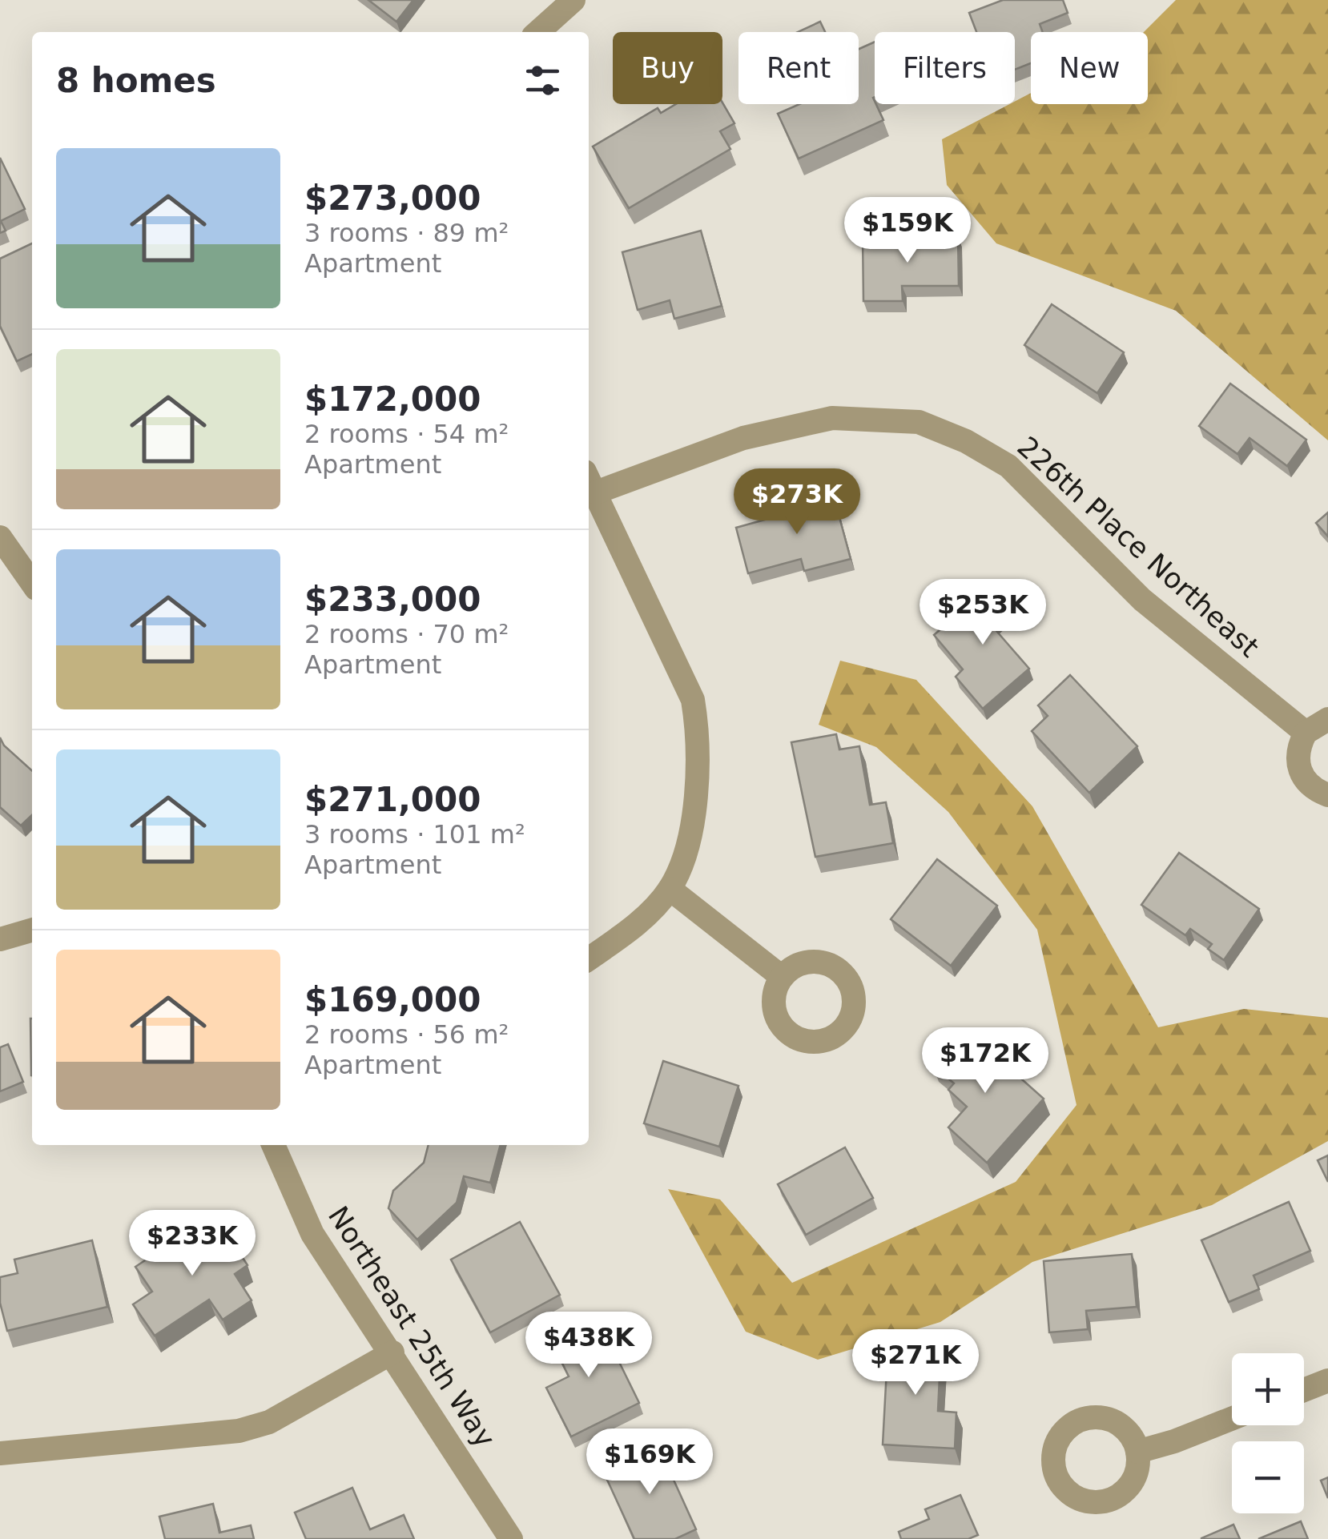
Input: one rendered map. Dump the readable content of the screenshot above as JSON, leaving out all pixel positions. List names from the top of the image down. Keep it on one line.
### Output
{"streets":{"street":["226th Place Northeast","Northeast 25th Way"]},"page":{"chip":["Buy","Rent","Filters","New"],"heading":"8 homes","list":[{"name":"$273,000","note":"3 rooms · 89 m² · Apartment"},{"name":"$172,000","note":"2 rooms · 54 m² · Apartment"},{"name":"$233,000","note":"2 rooms · 70 m² · Apartment"},{"name":"$271,000","note":"3 rooms · 101 m² · Apartment"},{"name":"$169,000","note":"2 rooms · 56 m² · Apartment"}],"price":["$159K","$273K","$253K","$172K","$233K","$438K","$271K","$169K"],"map_buttons":["+","−"]}}
